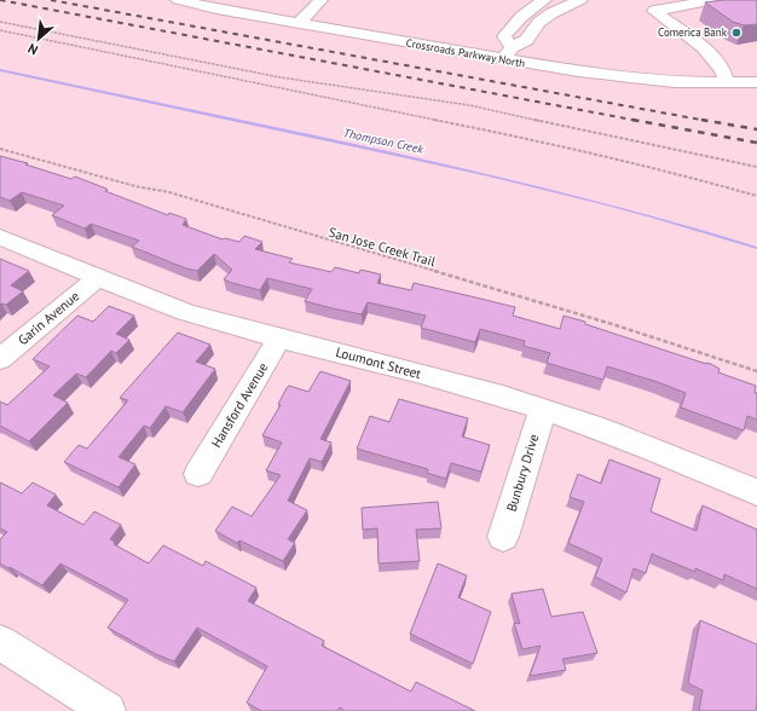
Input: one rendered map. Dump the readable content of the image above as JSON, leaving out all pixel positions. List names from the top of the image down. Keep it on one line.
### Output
{"streets":{"street":["Crossroads Parkway North","Garin Avenue","Loumont Street","Hansford Avenue","Bunbury Drive"],"path":["San Jose Creek Trail"]},"crossings":[["Garin Avenue","Loumont Street"],["Loumont Street","Hansford Avenue"],["Loumont Street","Bunbury Drive"]],"water":["Thompson Creek"],"places":["Comerica Bank"],"north":"bottom left"}
